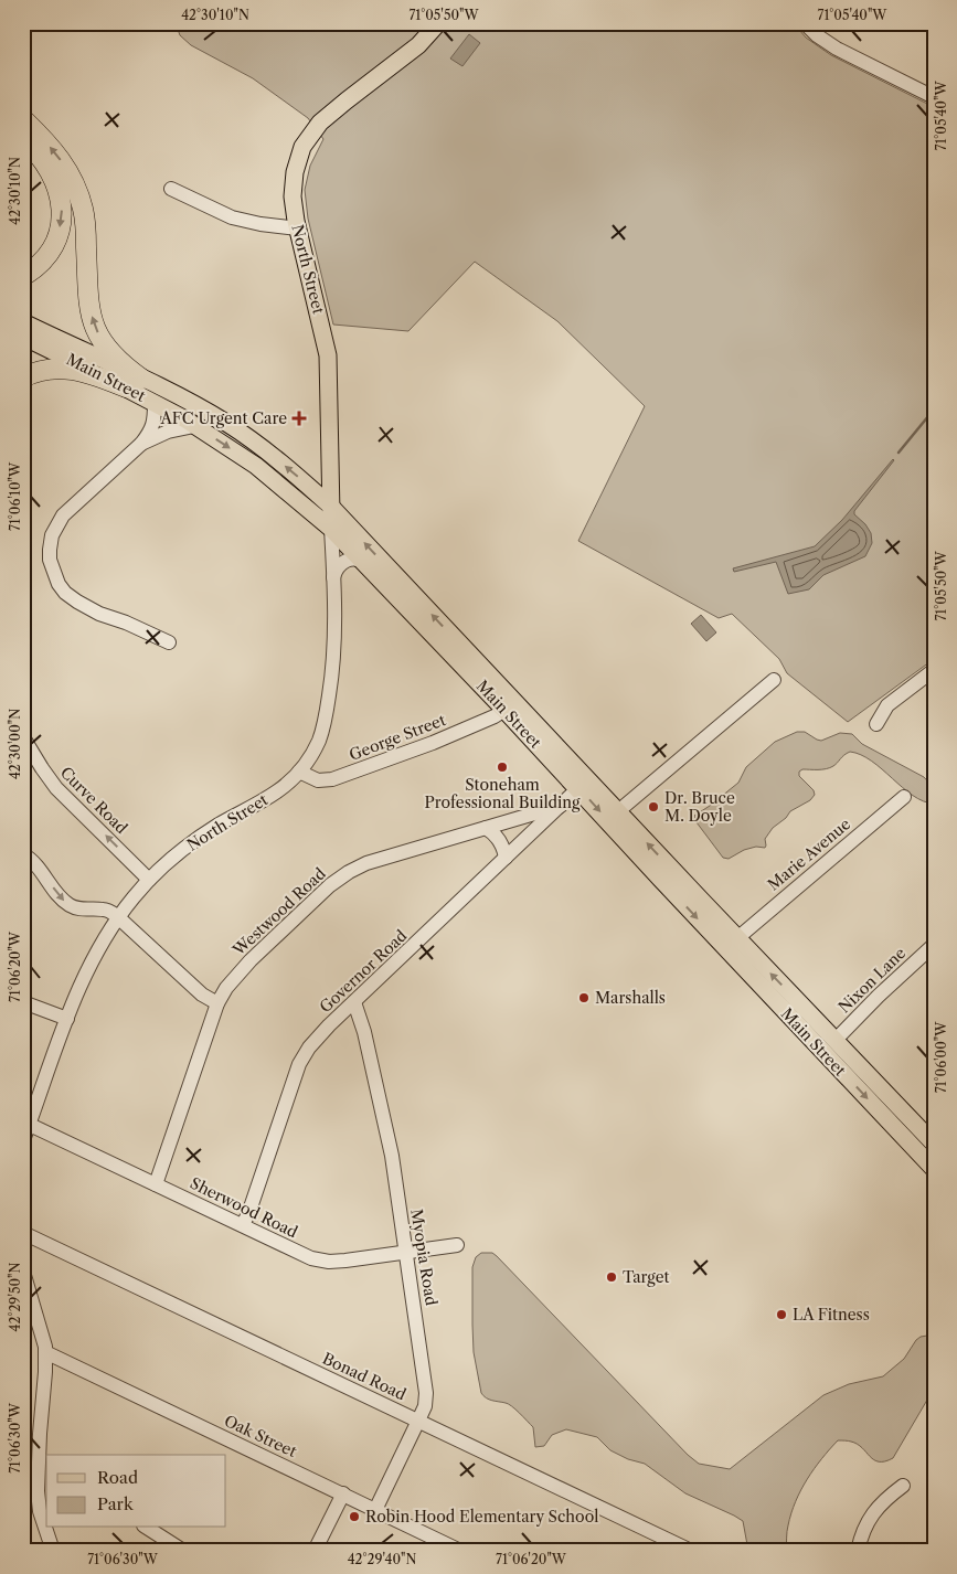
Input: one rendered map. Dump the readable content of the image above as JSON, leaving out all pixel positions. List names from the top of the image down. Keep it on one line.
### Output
{"streets":{"main road":["North Street","Main Street"],"street":["George Street","Curve Road","Marie Avenue","Westwood Road","Governor Road","Nixon Lane","Sherwood Road","Myopia Road","Bonad Road","Oak Street"]},"crossings":[["North Street","Main Street"],["North Street","George Street"],["North Street","Curve Road"],["North Street","Sherwood Road"],["Main Street","George Street"],["Main Street","Marie Avenue"],["Main Street","Governor Road"],["Main Street","Nixon Lane"],["Westwood Road","Governor Road"],["Westwood Road","Sherwood Road"],["Governor Road","Sherwood Road"],["Governor Road","Myopia Road"],["Sherwood Road","Myopia Road"],["Myopia Road","Bonad Road"],["Myopia Road","Oak Street"]],"places":{"health":["AFC Urgent Care"],"other":["Stoneham Professional Building","Dr. Bruce M. Doyle","Marshalls","Target","LA Fitness","Robin Hood Elementary School"]},"legend":["Road","Park"],"coordinates":["42°30'10\"N","71°05'50\"W","71°05'40\"W","71°06'10\"W","42°30'00\"N","71°06'20\"W","71°06'00\"W","42°29'50\"N","71°06'30\"W","42°29'40\"N"]}
